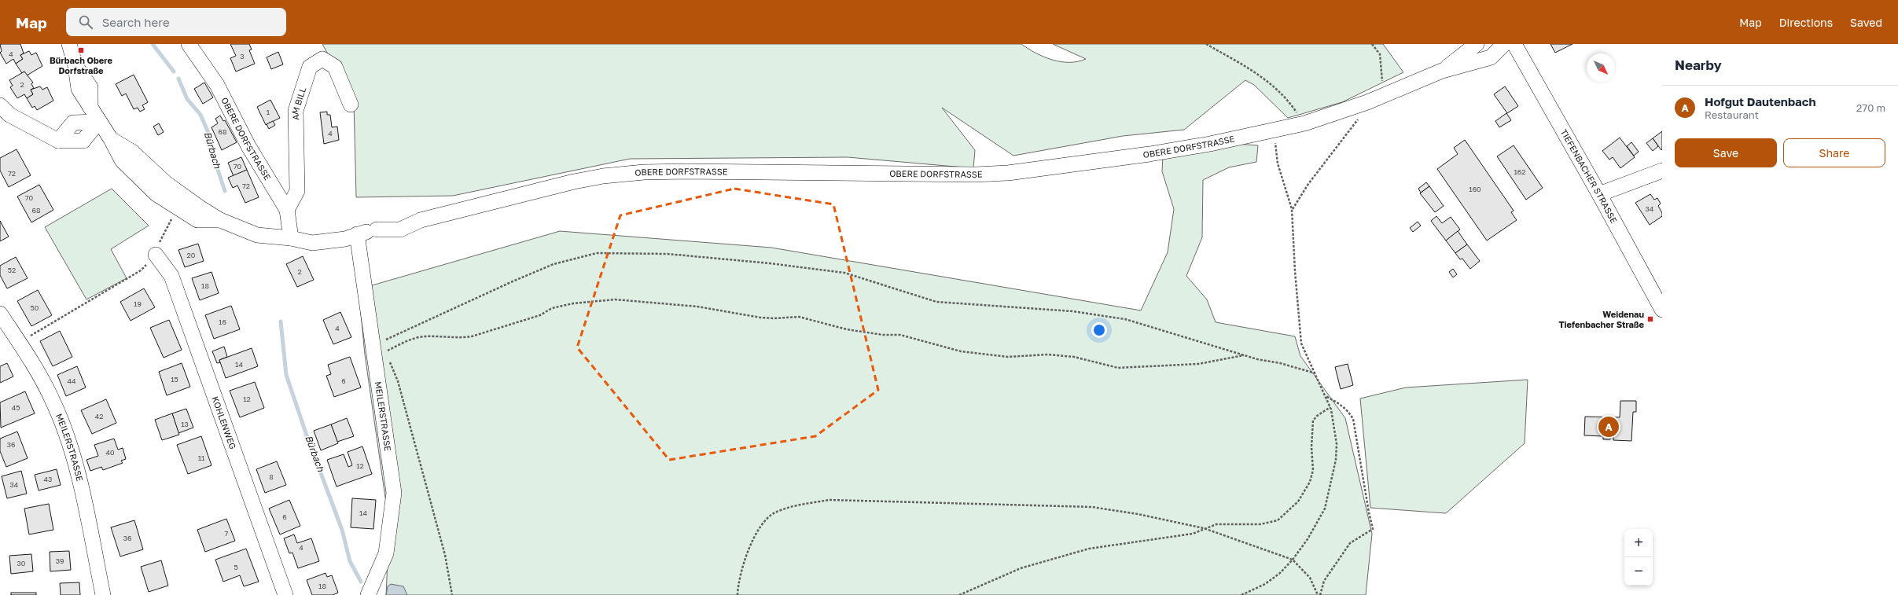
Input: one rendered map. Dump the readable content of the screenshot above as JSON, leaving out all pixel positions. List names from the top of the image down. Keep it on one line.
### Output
{"streets":{"street":["AM BILL","OBERE DORFSTRASSE","TIEFENBACHER STRASSE","MEILERSTRASSE","KOHLENWEG"]},"crossings":[["AM BILL","OBERE DORFSTRASSE"],["OBERE DORFSTRASSE","MEILERSTRASSE"]],"water":["Bürbach"],"places":{"transit":["Bürbach Obere Dorfstraße","Weidenau Tiefenbacher Straße"]},"house_numbers":["4","3","2","1","68","4","70","162","72","72","160","70","34","68","20","52","2","18","19","50","16","4","14","15","44","6","12","45","42","13","36","40","11","12","8","43","34","14","6","7","36","4","39","30","5","18"],"north":"bottom right","page":{"header":"Map","search":"Search here","nav":["Map","Directions","Saved"],"heading":"Nearby","list":[{"mark":"A","name":"Hofgut Dautenbach","note":"Restaurant","value":"270 m"}],"buttons":["Save","Share"],"pins":"A","map_buttons":["+","−"]}}
